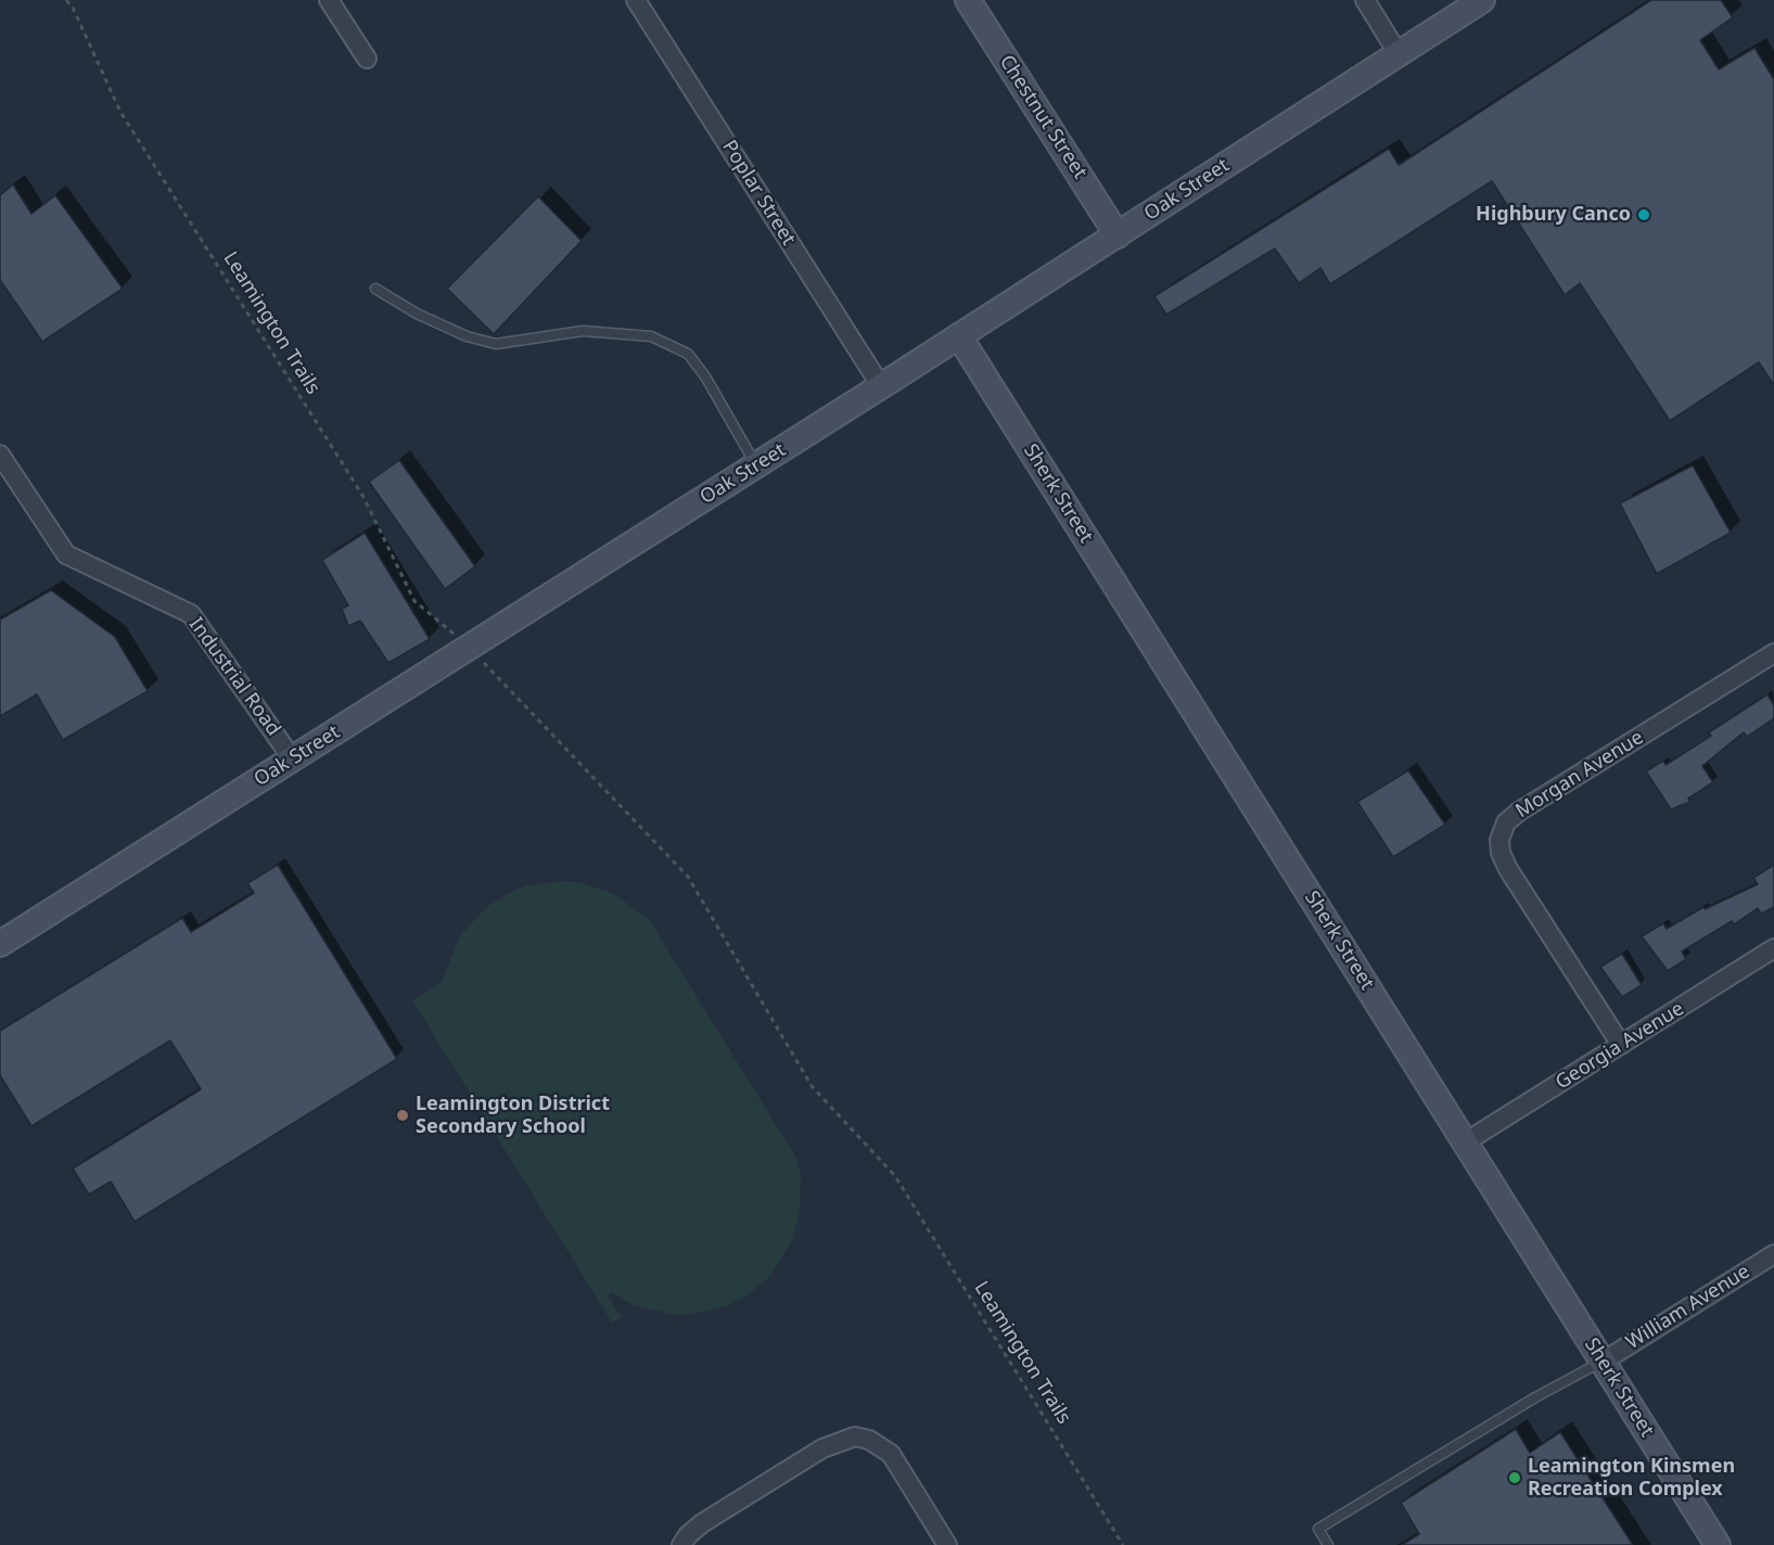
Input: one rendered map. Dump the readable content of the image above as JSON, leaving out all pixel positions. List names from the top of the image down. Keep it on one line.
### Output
{"streets":{"main road":["Chestnut Street","Oak Street","Sherk Street"],"street":["Poplar Street","Industrial Road","Morgan Avenue","Georgia Avenue","William Avenue"],"path":["Leamington Trails"]},"crossings":[["Chestnut Street","Oak Street"],["Oak Street","Poplar Street"],["Oak Street","Leamington Trails"],["Oak Street","Sherk Street"],["Oak Street","Industrial Road"],["Sherk Street","Georgia Avenue"],["Sherk Street","William Avenue"],["Morgan Avenue","Georgia Avenue"]],"places":["Highbury Canco","Leamington District Secondary School","Leamington Kinsmen Recreation Complex"]}
